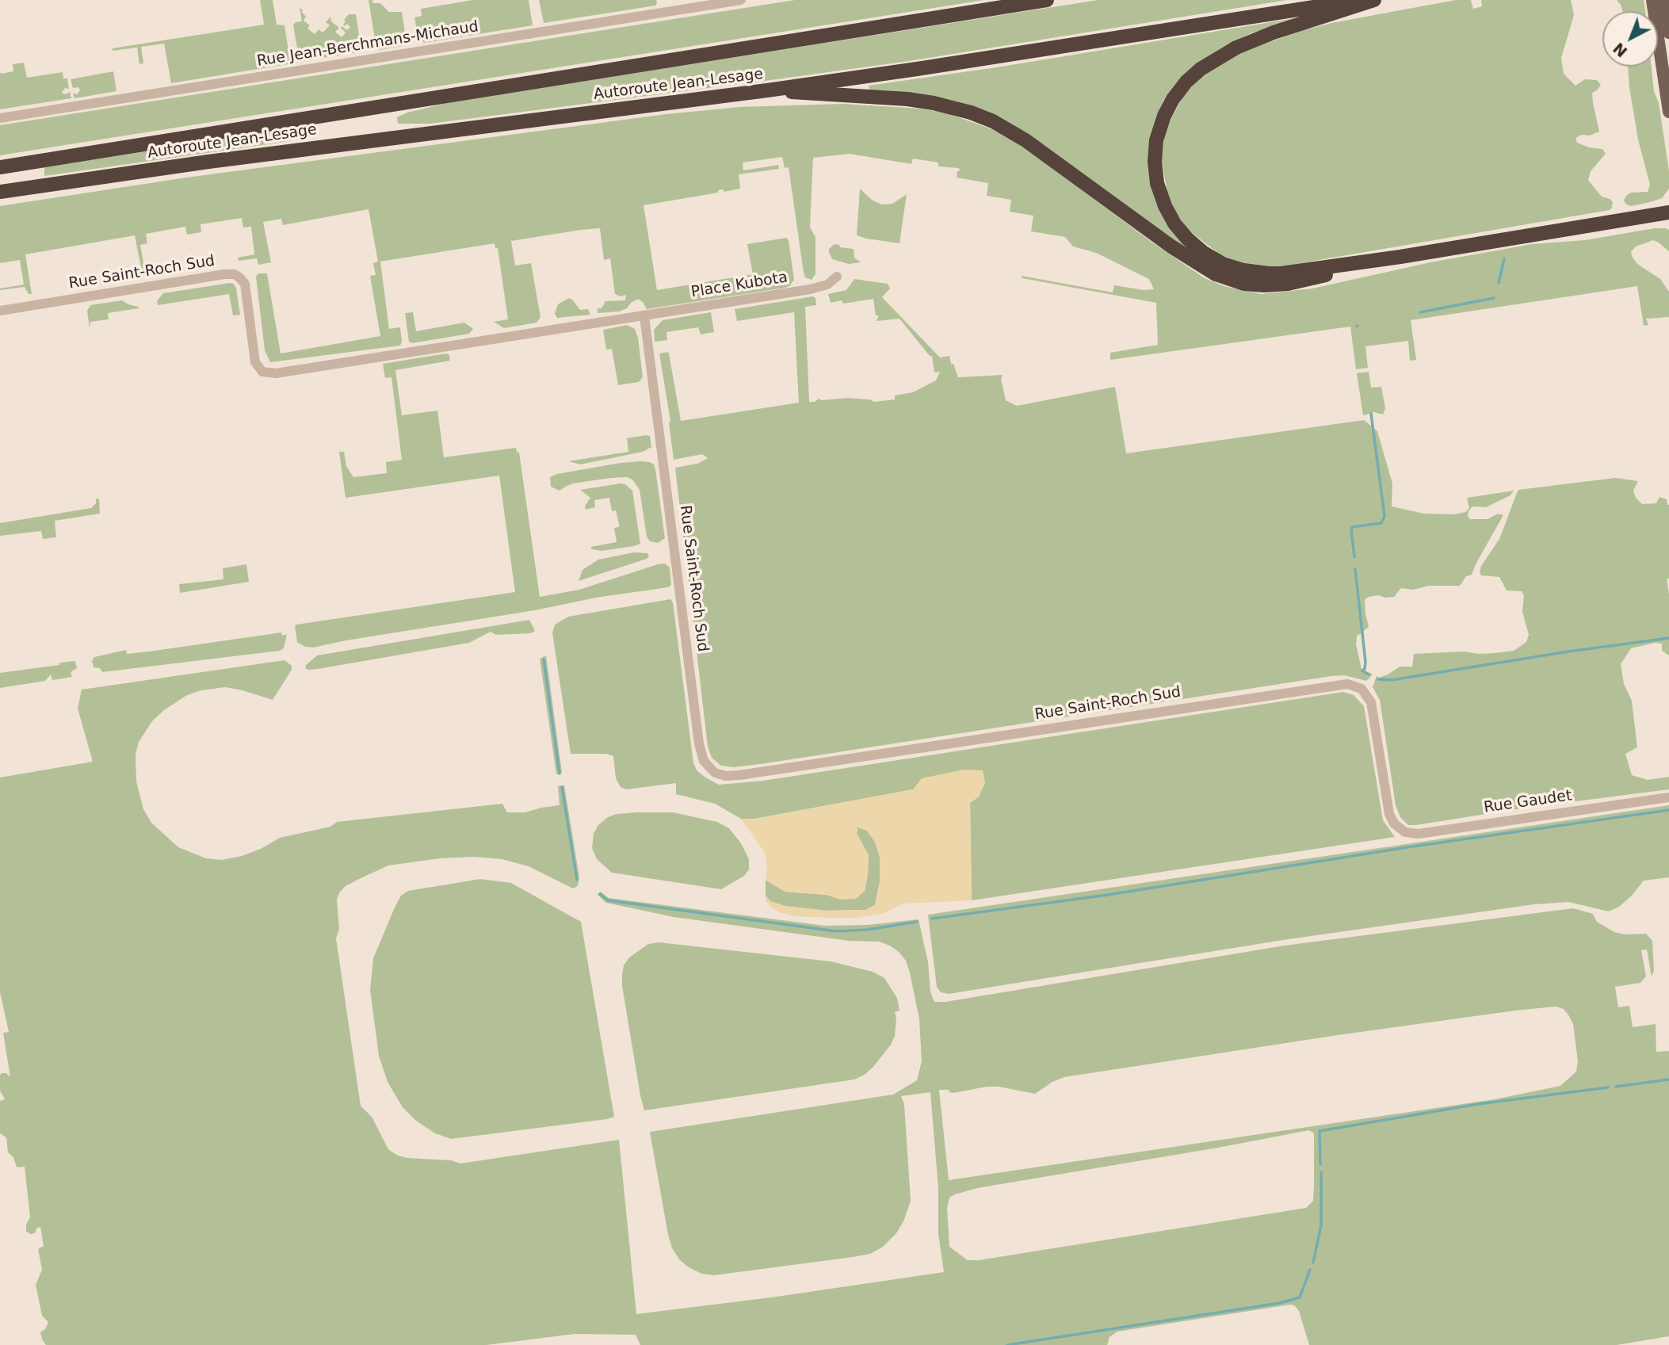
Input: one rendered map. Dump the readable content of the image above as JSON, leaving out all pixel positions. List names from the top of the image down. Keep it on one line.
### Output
{"streets":{"highway":["Autoroute Jean-Lesage"],"street":["Rue Jean-Berchmans-Michaud","Rue Saint-Roch Sud","Place Kubota","Rue Gaudet"]},"crossings":[["Rue Saint-Roch Sud","Place Kubota"],["Rue Saint-Roch Sud","Rue Gaudet"]],"north":"bottom left"}
